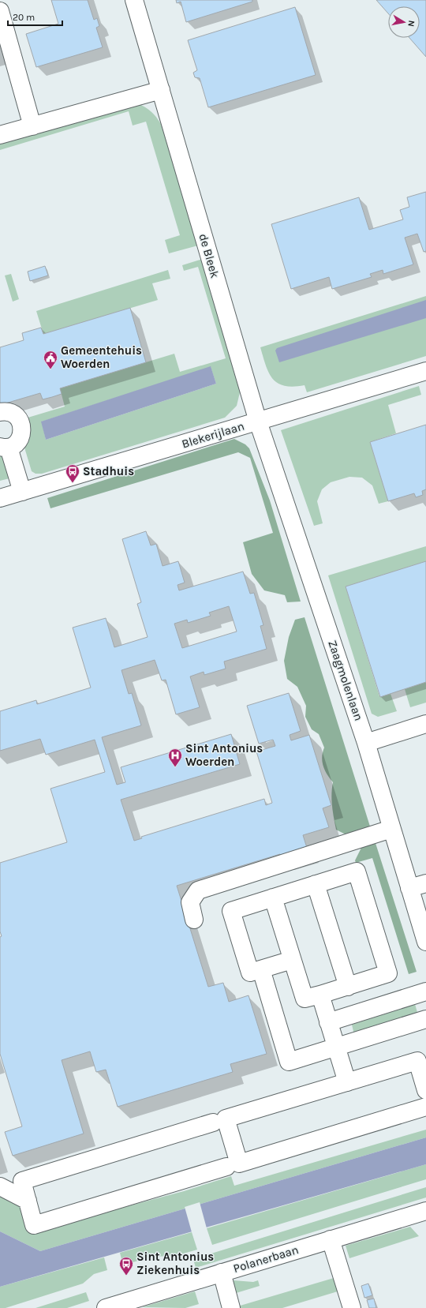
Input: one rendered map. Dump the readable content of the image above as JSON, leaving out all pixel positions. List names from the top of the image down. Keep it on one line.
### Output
{"streets":{"street":["de Bleek","Blekerijlaan","Zaagmolenlaan","Polanerbaan"]},"crossings":[["de Bleek","Blekerijlaan"],["de Bleek","Zaagmolenlaan"],["Blekerijlaan","Zaagmolenlaan"]],"places":{"public building":["Gemeentehuis Woerden"],"bus stop":["Stadhuis","Sint Antonius Ziekenhuis"],"hospital":["Sint Antonius Woerden"]},"scale_bar":"20 m","north":"right"}
